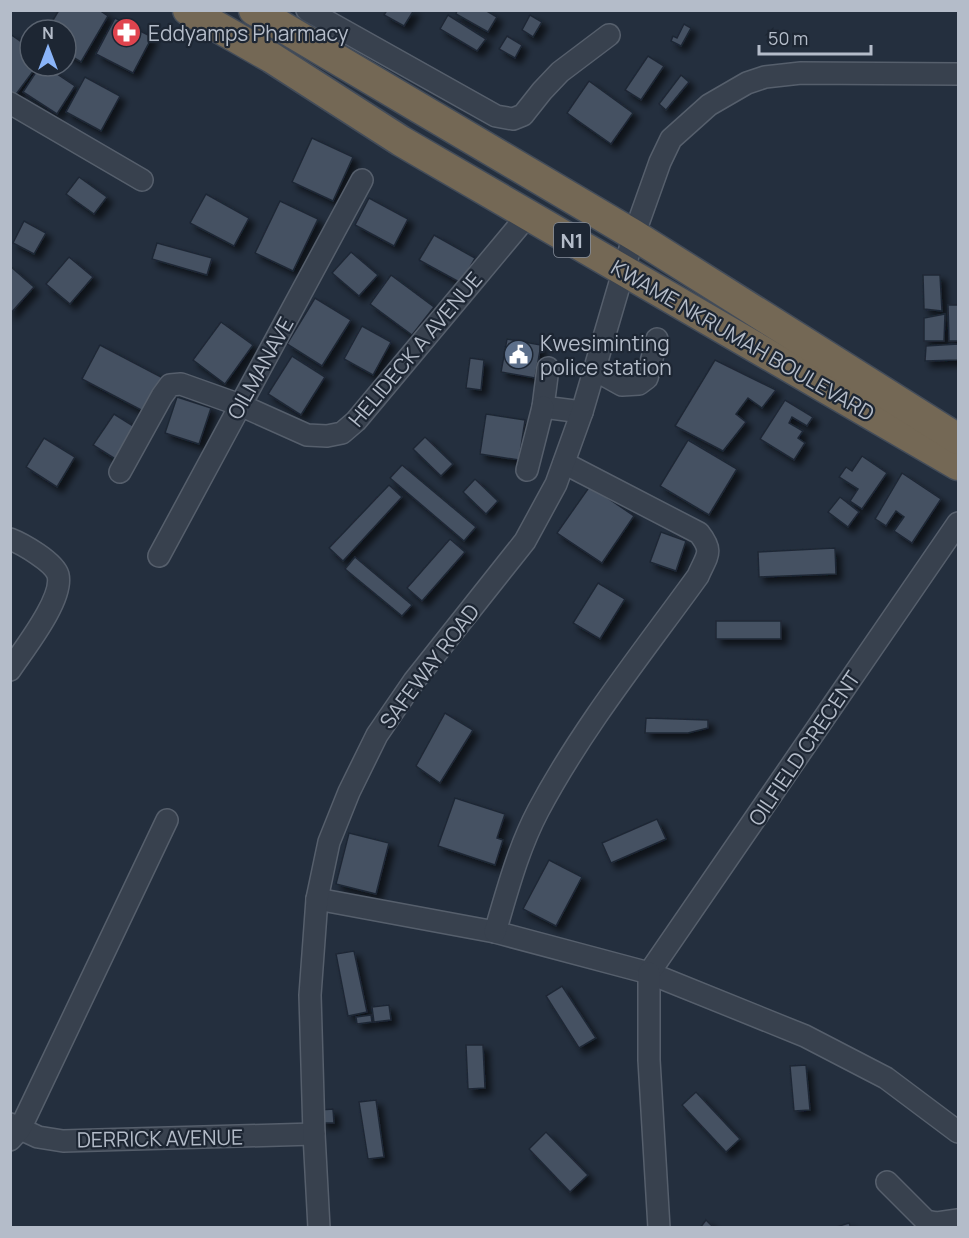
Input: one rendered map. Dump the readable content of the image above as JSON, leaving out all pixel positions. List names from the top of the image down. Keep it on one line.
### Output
{"streets":{"highway":["N1","KWAME NKRUMAH BOULEVARD"],"street":["HELIDECK A AVENUE","OILMANAVE","SAFEWAY ROAD","OILFIELD CRECENT","DERRICK AVENUE"]},"crossings":[["KWAME NKRUMAH BOULEVARD","HELIDECK A AVENUE"],["KWAME NKRUMAH BOULEVARD","SAFEWAY ROAD"],["HELIDECK A AVENUE","OILMANAVE"],["SAFEWAY ROAD","DERRICK AVENUE"]],"places":{"pharmacy":["Eddyamps Pharmacy"],"public building":["Kwesiminting police station"]},"scale_bar":"50 m","north":"top"}
